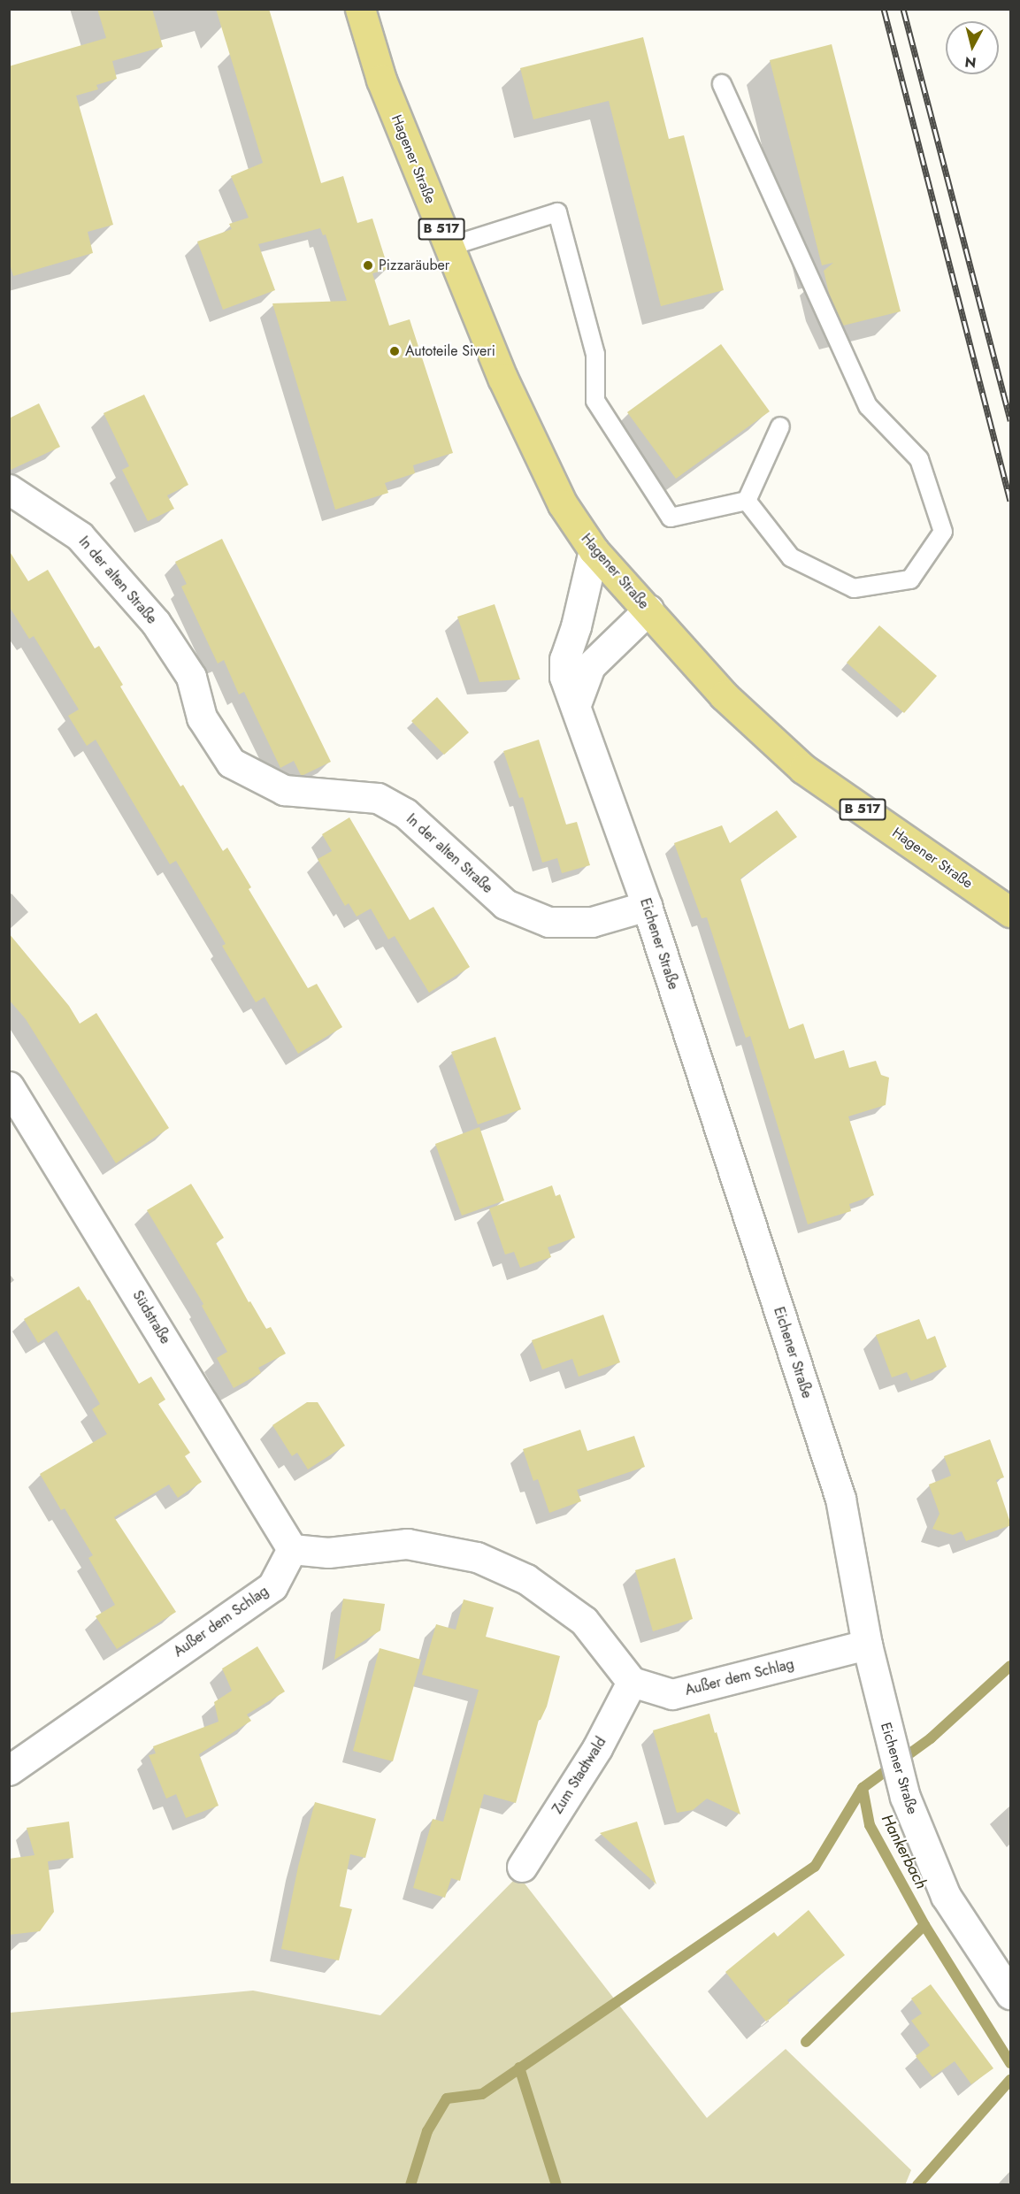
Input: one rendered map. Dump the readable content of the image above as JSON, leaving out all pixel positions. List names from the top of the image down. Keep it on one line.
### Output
{"streets":{"main road":["Hagener Straße","B 517"],"street":["In der alten Straße","Eichener Straße","Südstraße","Außer dem Schlag","Zum Stadtwald"]},"crossings":[["Hagener Straße","Eichener Straße"],["In der alten Straße","Eichener Straße"],["Eichener Straße","Außer dem Schlag"],["Südstraße","Außer dem Schlag"],["Außer dem Schlag","Zum Stadtwald"]],"water":["Hankerbach"],"places":["Pizzaräuber","Autoteile Siveri"],"north":"bottom"}
